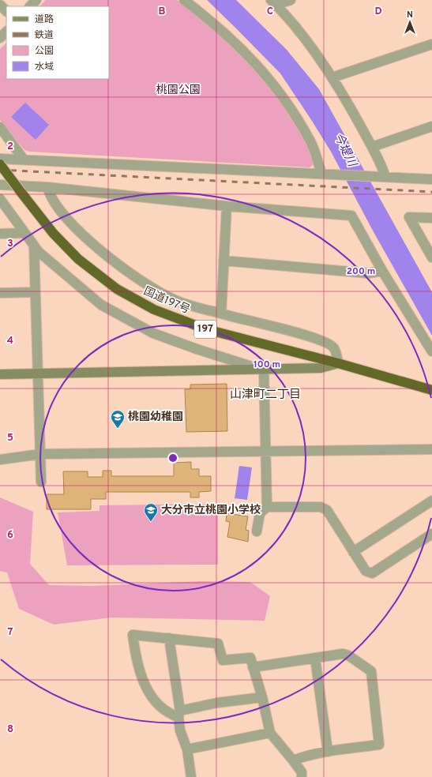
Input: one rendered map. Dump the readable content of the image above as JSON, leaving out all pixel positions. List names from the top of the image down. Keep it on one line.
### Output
{"streets":{"highway":["国道197号","197"]},"districts":["山津町二丁目"],"water":["今堤川"],"parks":["桃園公園"],"places":{"school or university":["桃園幼稚園","大分市立桃園小学校"]},"legend":["道路","鉄道","公園","水域"],"north":"top","grid":{"columns":["B","C","D"],"rows":["2","3","4","5","6","7","8"]},"rings":["200 m","100 m"]}
